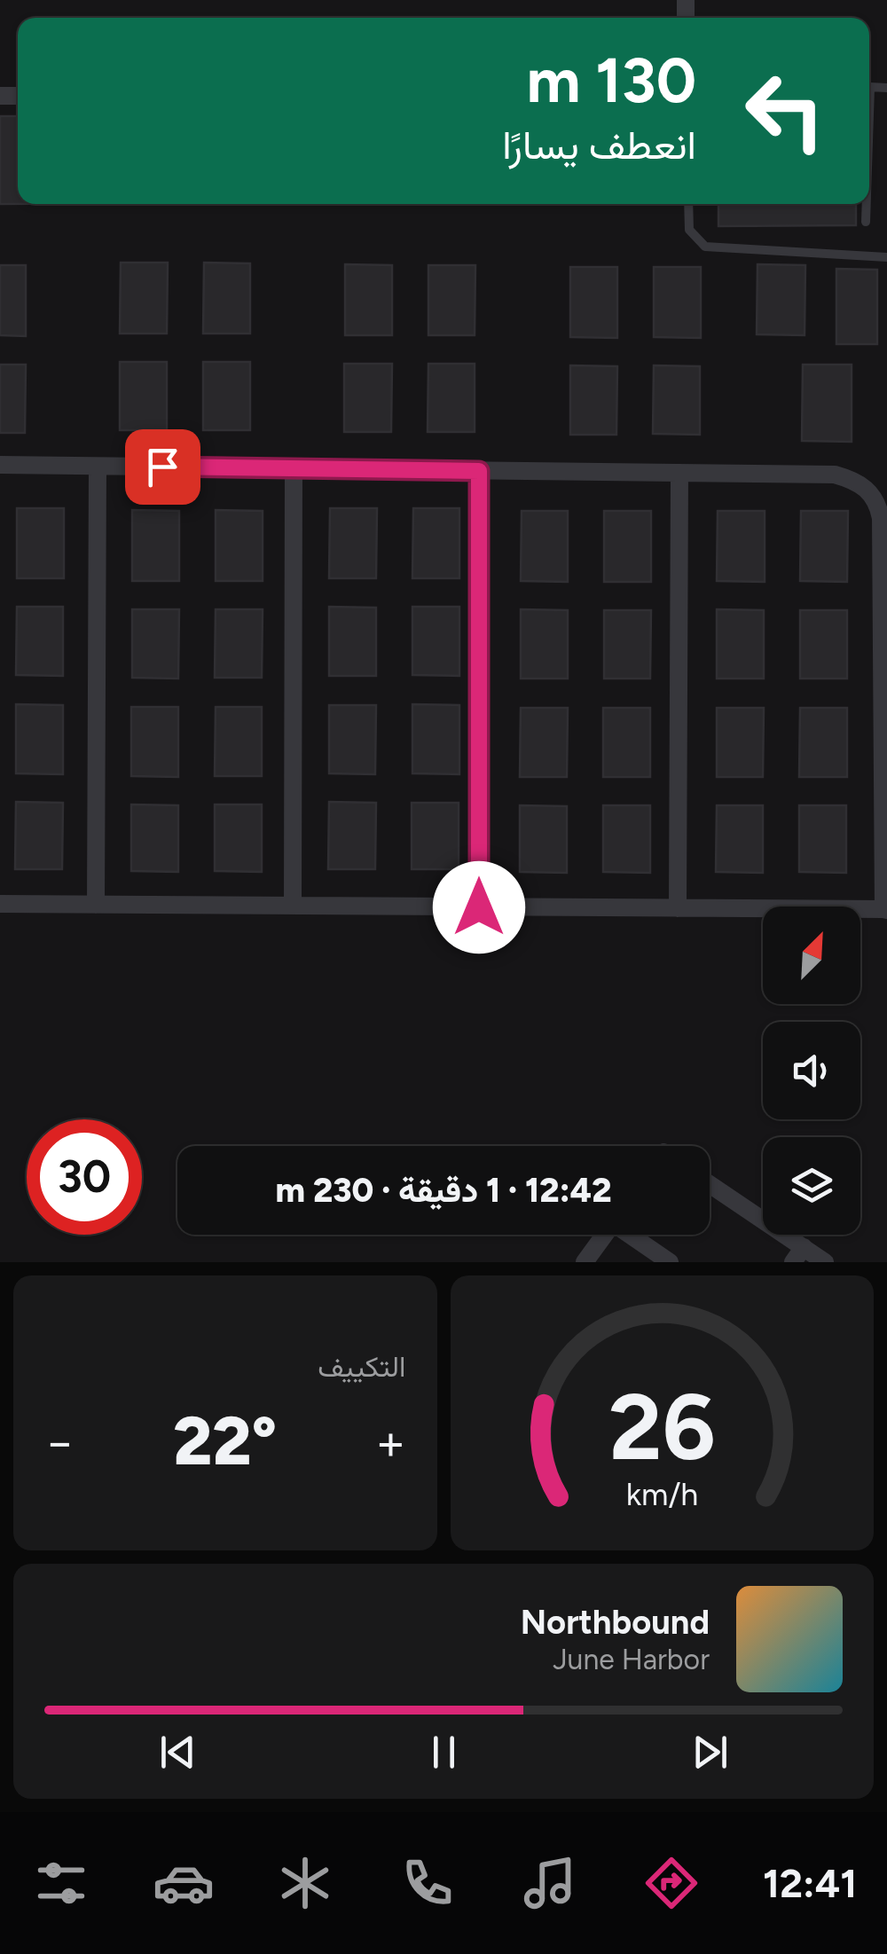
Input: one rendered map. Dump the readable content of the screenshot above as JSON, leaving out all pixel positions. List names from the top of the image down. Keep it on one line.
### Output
{"north":"top right","page":{"turn":["130 m","انعطف يسارًا"],"limit":"30","trip":"12:42 · 1 دقيقة · 230 m","tile":"التكييف","heat":["−","22°","+"],"song":["Northbound","June Harbor"],"tabs":"12:41","gauge":["26","km/h"]}}
